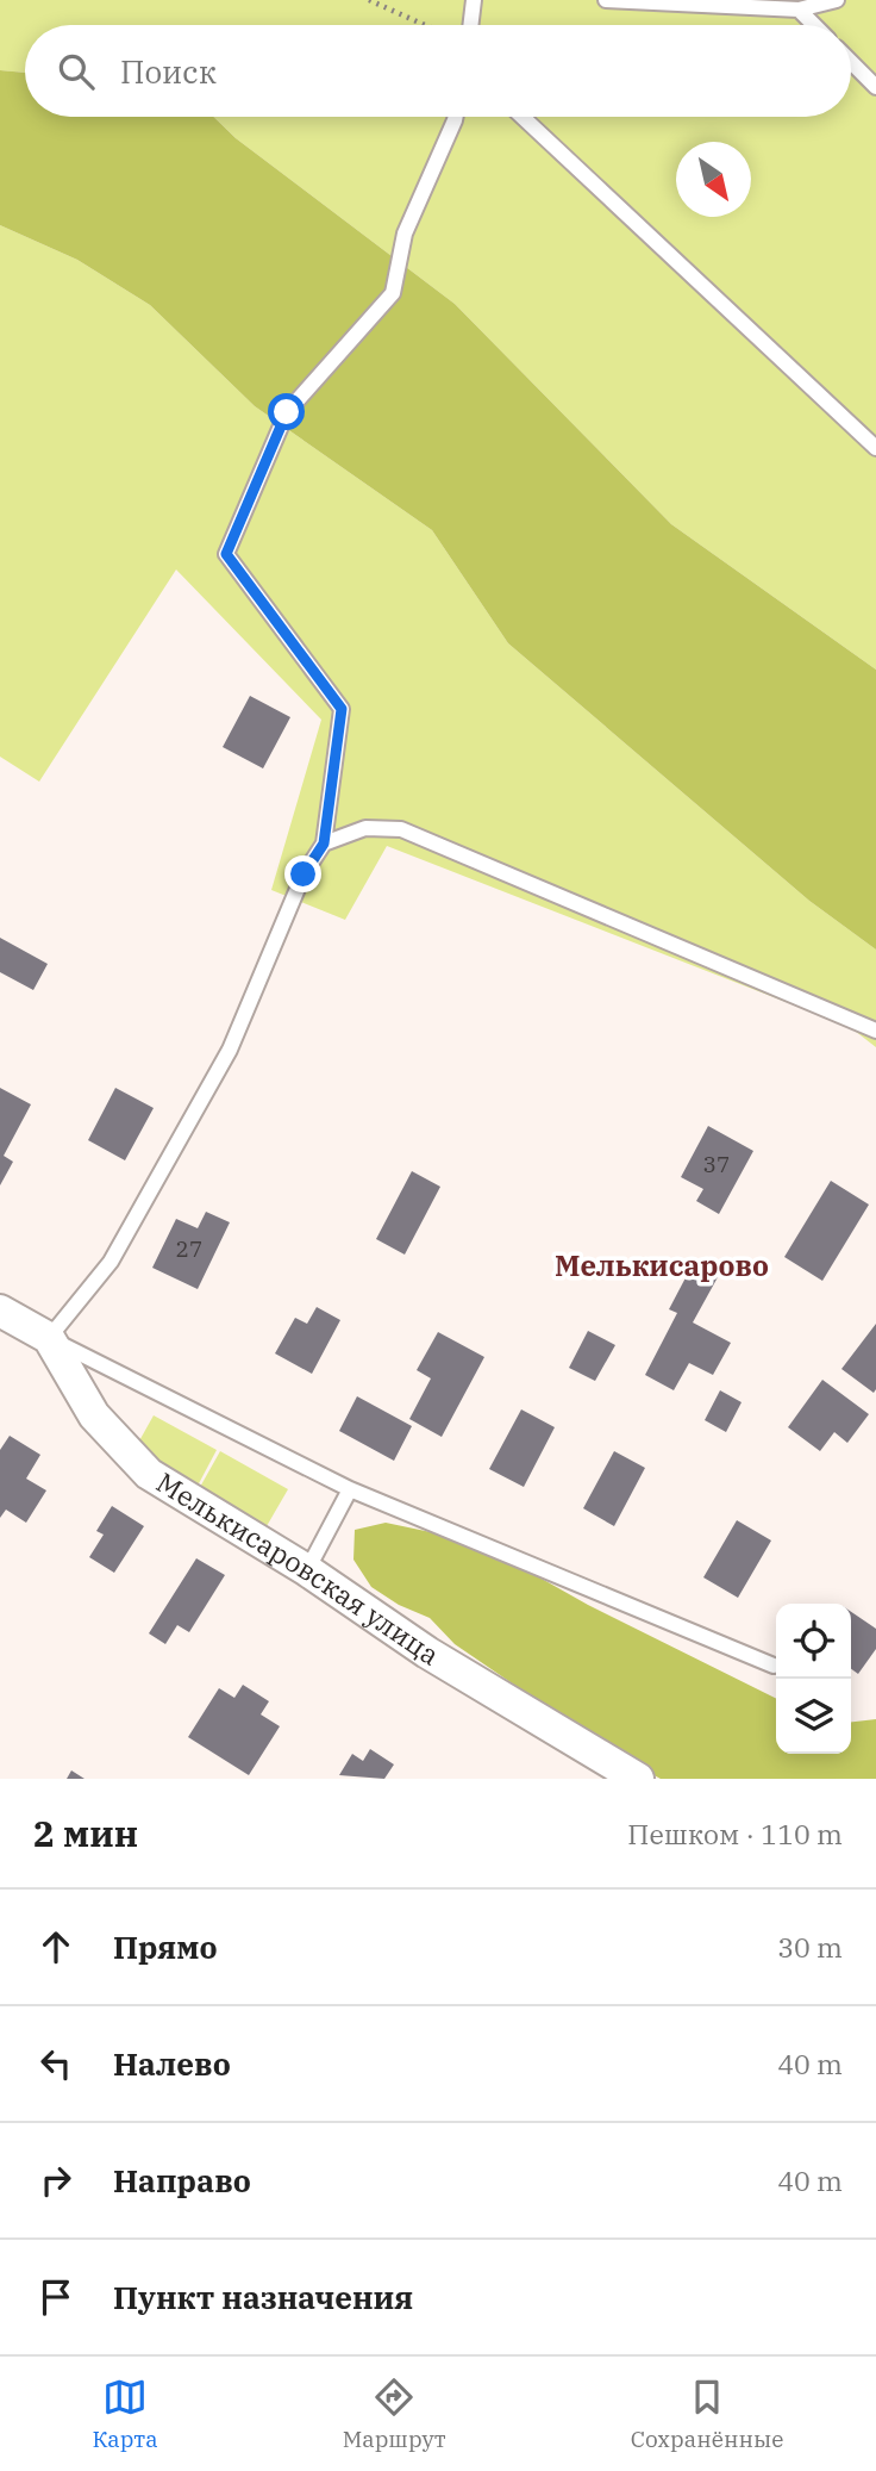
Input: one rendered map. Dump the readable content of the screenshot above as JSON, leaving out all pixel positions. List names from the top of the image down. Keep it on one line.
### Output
{"streets":{"street":["Мелькисаровская улица"]},"districts":["Мелькисарово"],"house_numbers":["37","27"],"north":"bottom right","page":{"search":"Поиск","heading":["2 мин","Пешком · 110 m"],"list":[["Прямо","30 m"],["Налево","40 m"],["Направо","40 m"],"Пункт назначения"],"nav":["Карта","Маршрут","Сохранённые"]}}
